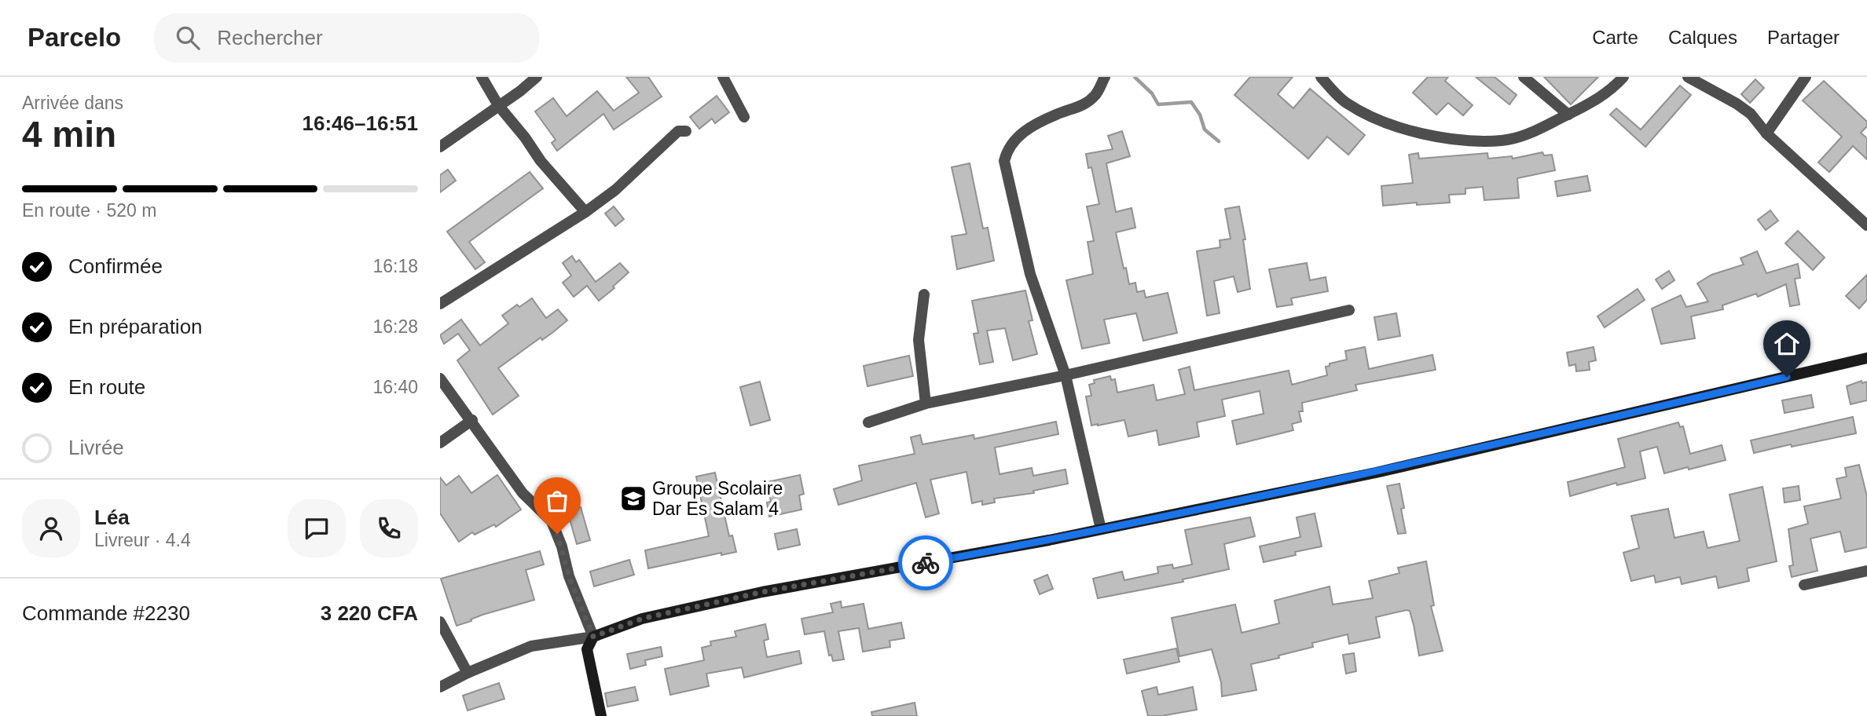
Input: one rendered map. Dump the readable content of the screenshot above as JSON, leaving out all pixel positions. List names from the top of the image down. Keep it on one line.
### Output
{"places":{"school or university":["Groupe Scolaire Dar Es Salam 4"]},"page":{"header":"Parcelo","search":"Rechercher","nav":["Carte","Calques","Partager"],"heading":["4 min","Arrivée dans","16:46–16:51"],"panel":["Léa","Livreur · 4.4","Commande #2230","3 220 CFA"],"bar":"En route · 520 m","list":[["Confirmée","16:18"],["En préparation","16:28"],["En route","16:40"],"Livrée"]}}
